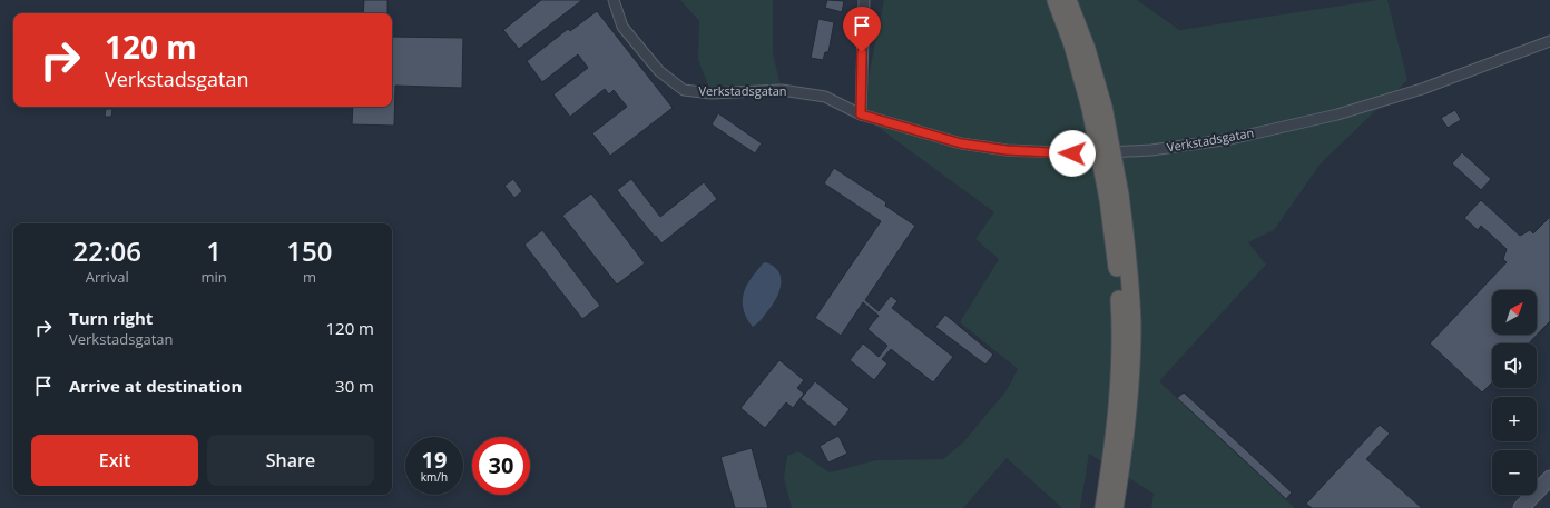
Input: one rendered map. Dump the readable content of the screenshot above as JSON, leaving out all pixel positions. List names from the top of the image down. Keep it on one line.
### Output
{"streets":{"street":["Verkstadsgatan"]},"north":"top right","page":{"turn":["120 m","Verkstadsgatan"],"eta":["22:06","Arrival","1","min","150","m"],"map_buttons":["+","−"],"list":[{"name":"Turn right","note":"Verkstadsgatan","value":"120 m"},{"name":"Arrive at destination","value":"30 m"}],"buttons":["Exit","Share"],"speed":"19 km/h","limit":"30"}}
